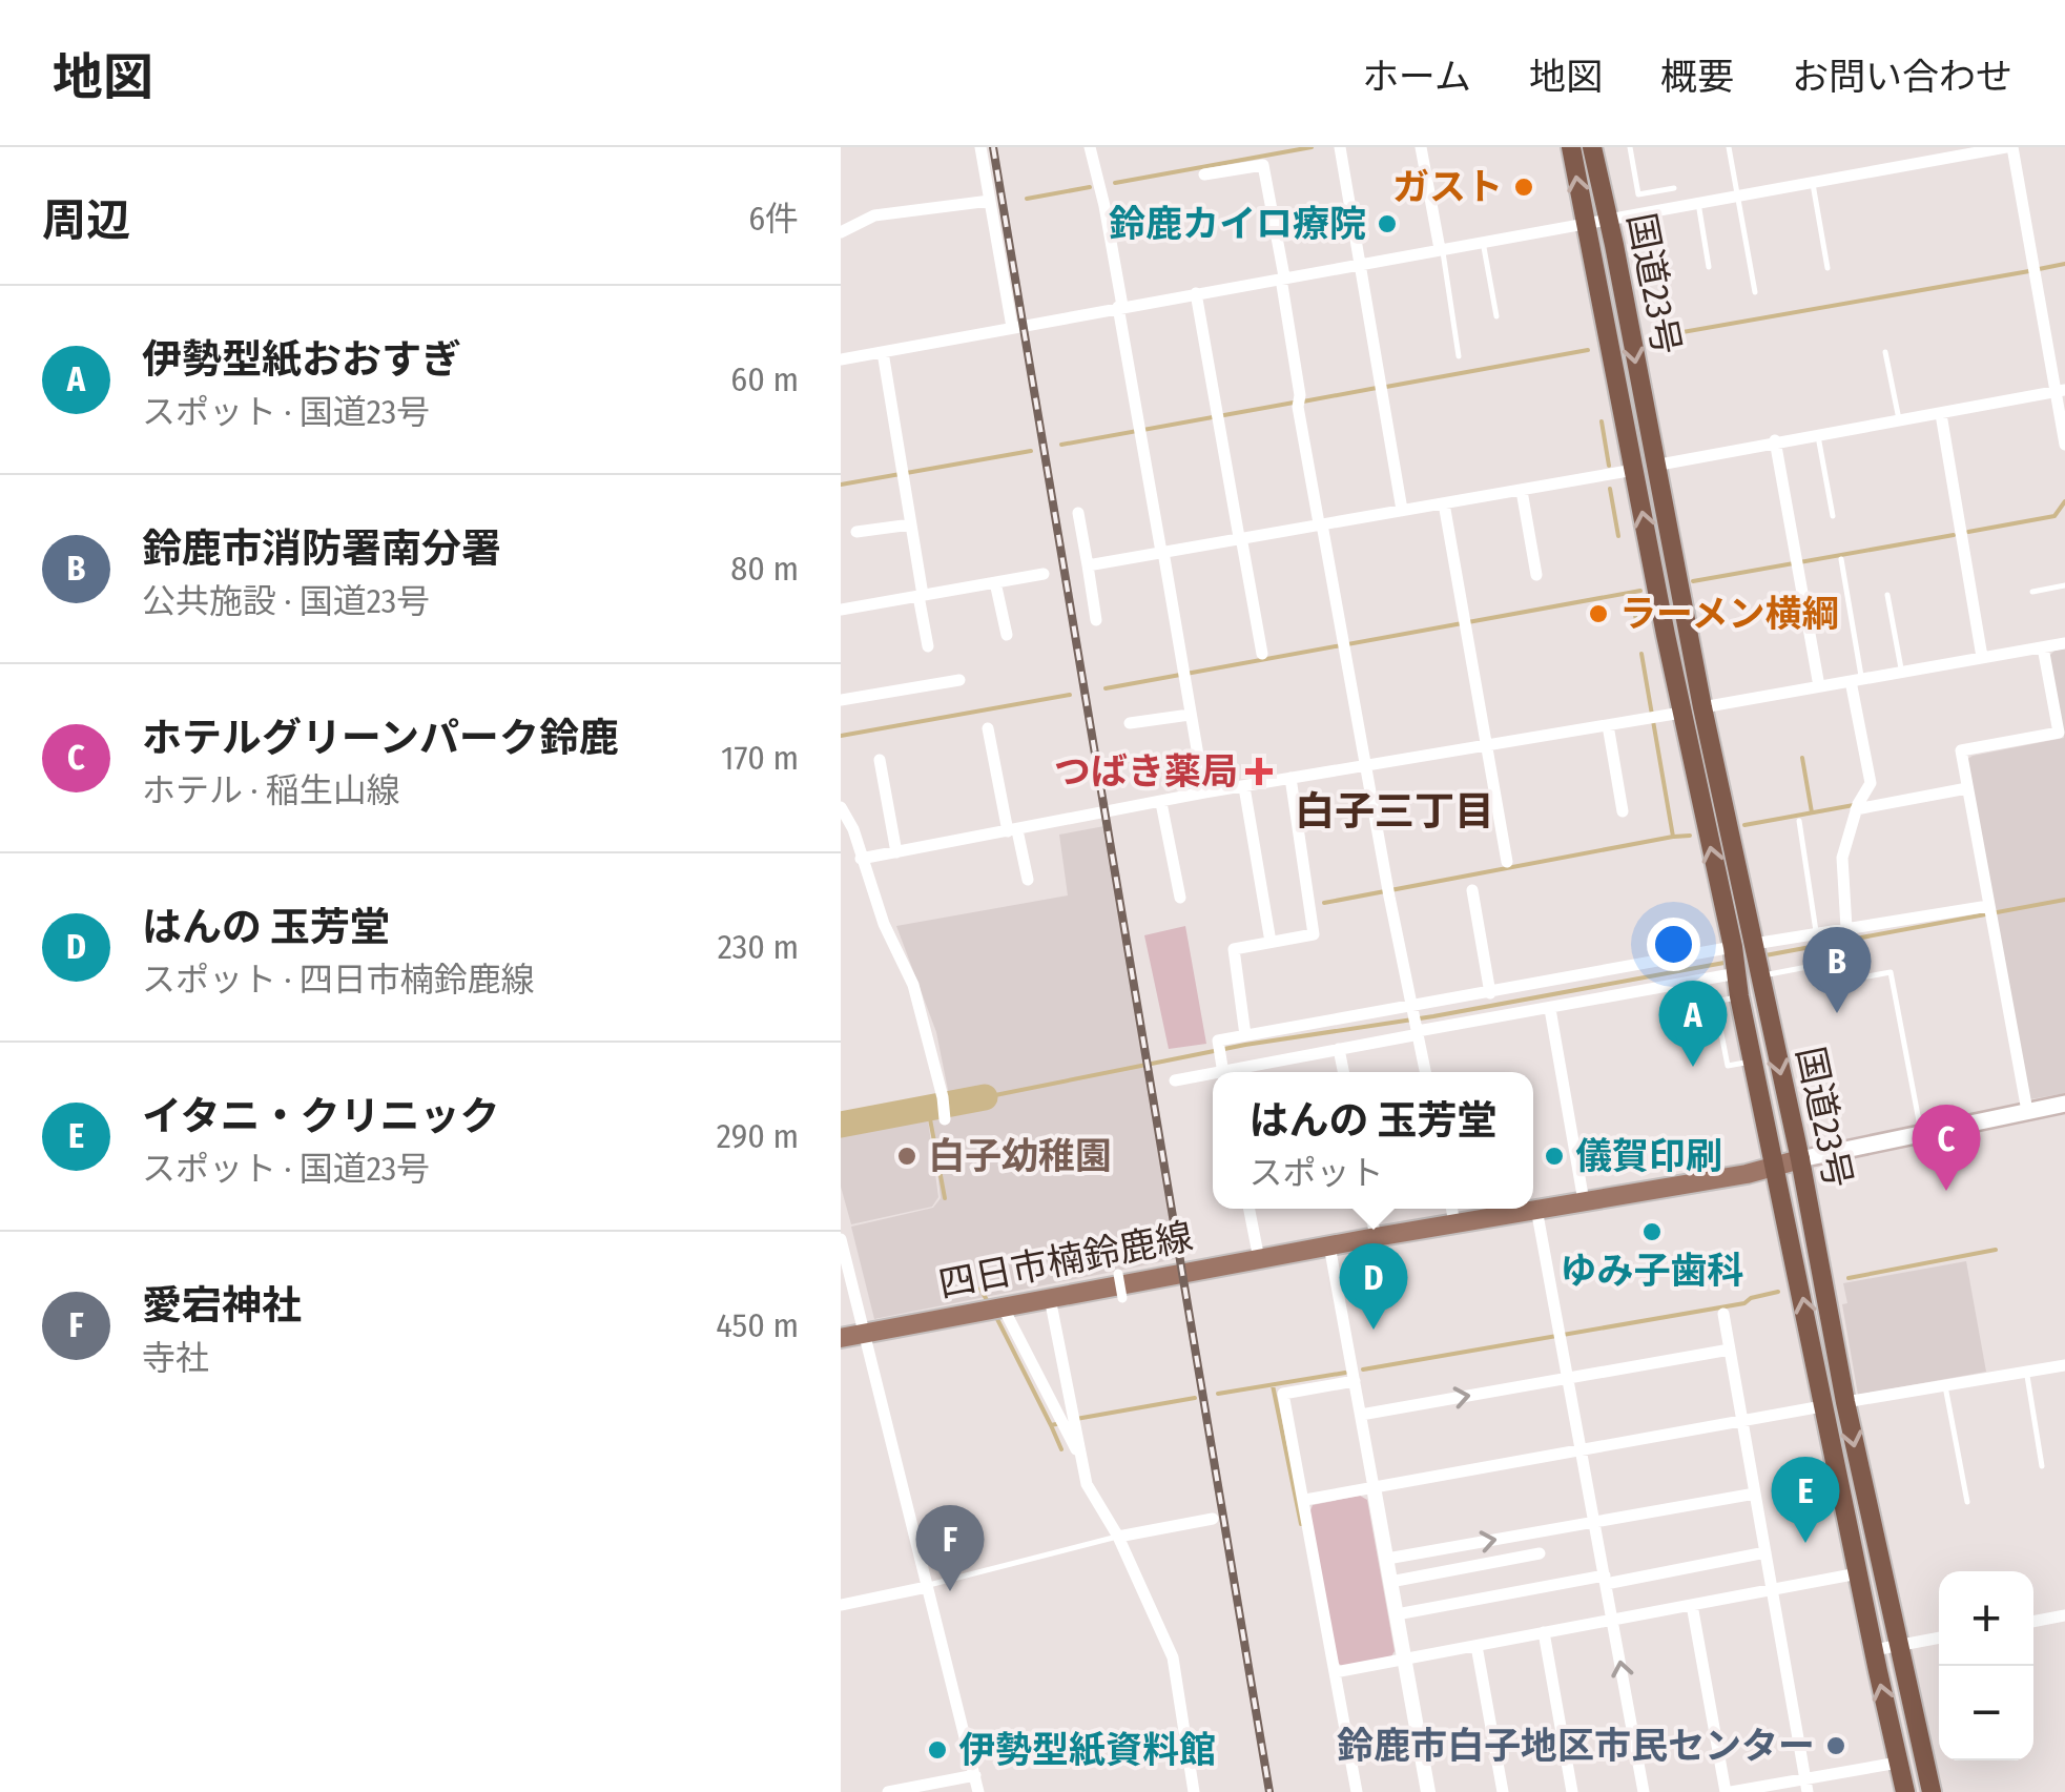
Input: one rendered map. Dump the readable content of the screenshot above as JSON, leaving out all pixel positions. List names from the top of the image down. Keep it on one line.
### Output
{"streets":{"highway":["国道23号"],"main road":["四日市楠鈴鹿線"]},"crossings":[["国道23号","四日市楠鈴鹿線"]],"districts":["白子三丁目"],"places":{"other":["ガスト","鈴鹿カイロ療院","ラーメン横綱","白子幼稚園","儀賀印刷","ゆみ子歯科","鈴鹿市白子地区市民センター","伊勢型紙資料館"],"health":["つばき薬局"]},"page":{"header":"地図","nav":["ホーム","地図","概要","お問い合わせ"],"heading":["周辺","6件"],"list":[{"mark":"A","name":"伊勢型紙おおすぎ","note":"スポット · 国道23号","value":"60 m"},{"mark":"B","name":"鈴鹿市消防署南分署","note":"公共施設 · 国道23号","value":"80 m"},{"mark":"C","name":"ホテルグリーンパーク鈴鹿","note":"ホテル · 稲生山線","value":"170 m"},{"mark":"D","name":"はんの 玉芳堂","note":"スポット · 四日市楠鈴鹿線","value":"230 m"},{"mark":"E","name":"イタニ・クリニック","note":"スポット · 国道23号","value":"290 m"},{"mark":"F","name":"愛宕神社","note":"寺社","value":"450 m"}],"pins":["B","A","C","D","E","F"],"popup":["はんの 玉芳堂","スポット"],"map_buttons":["+","−"]}}
